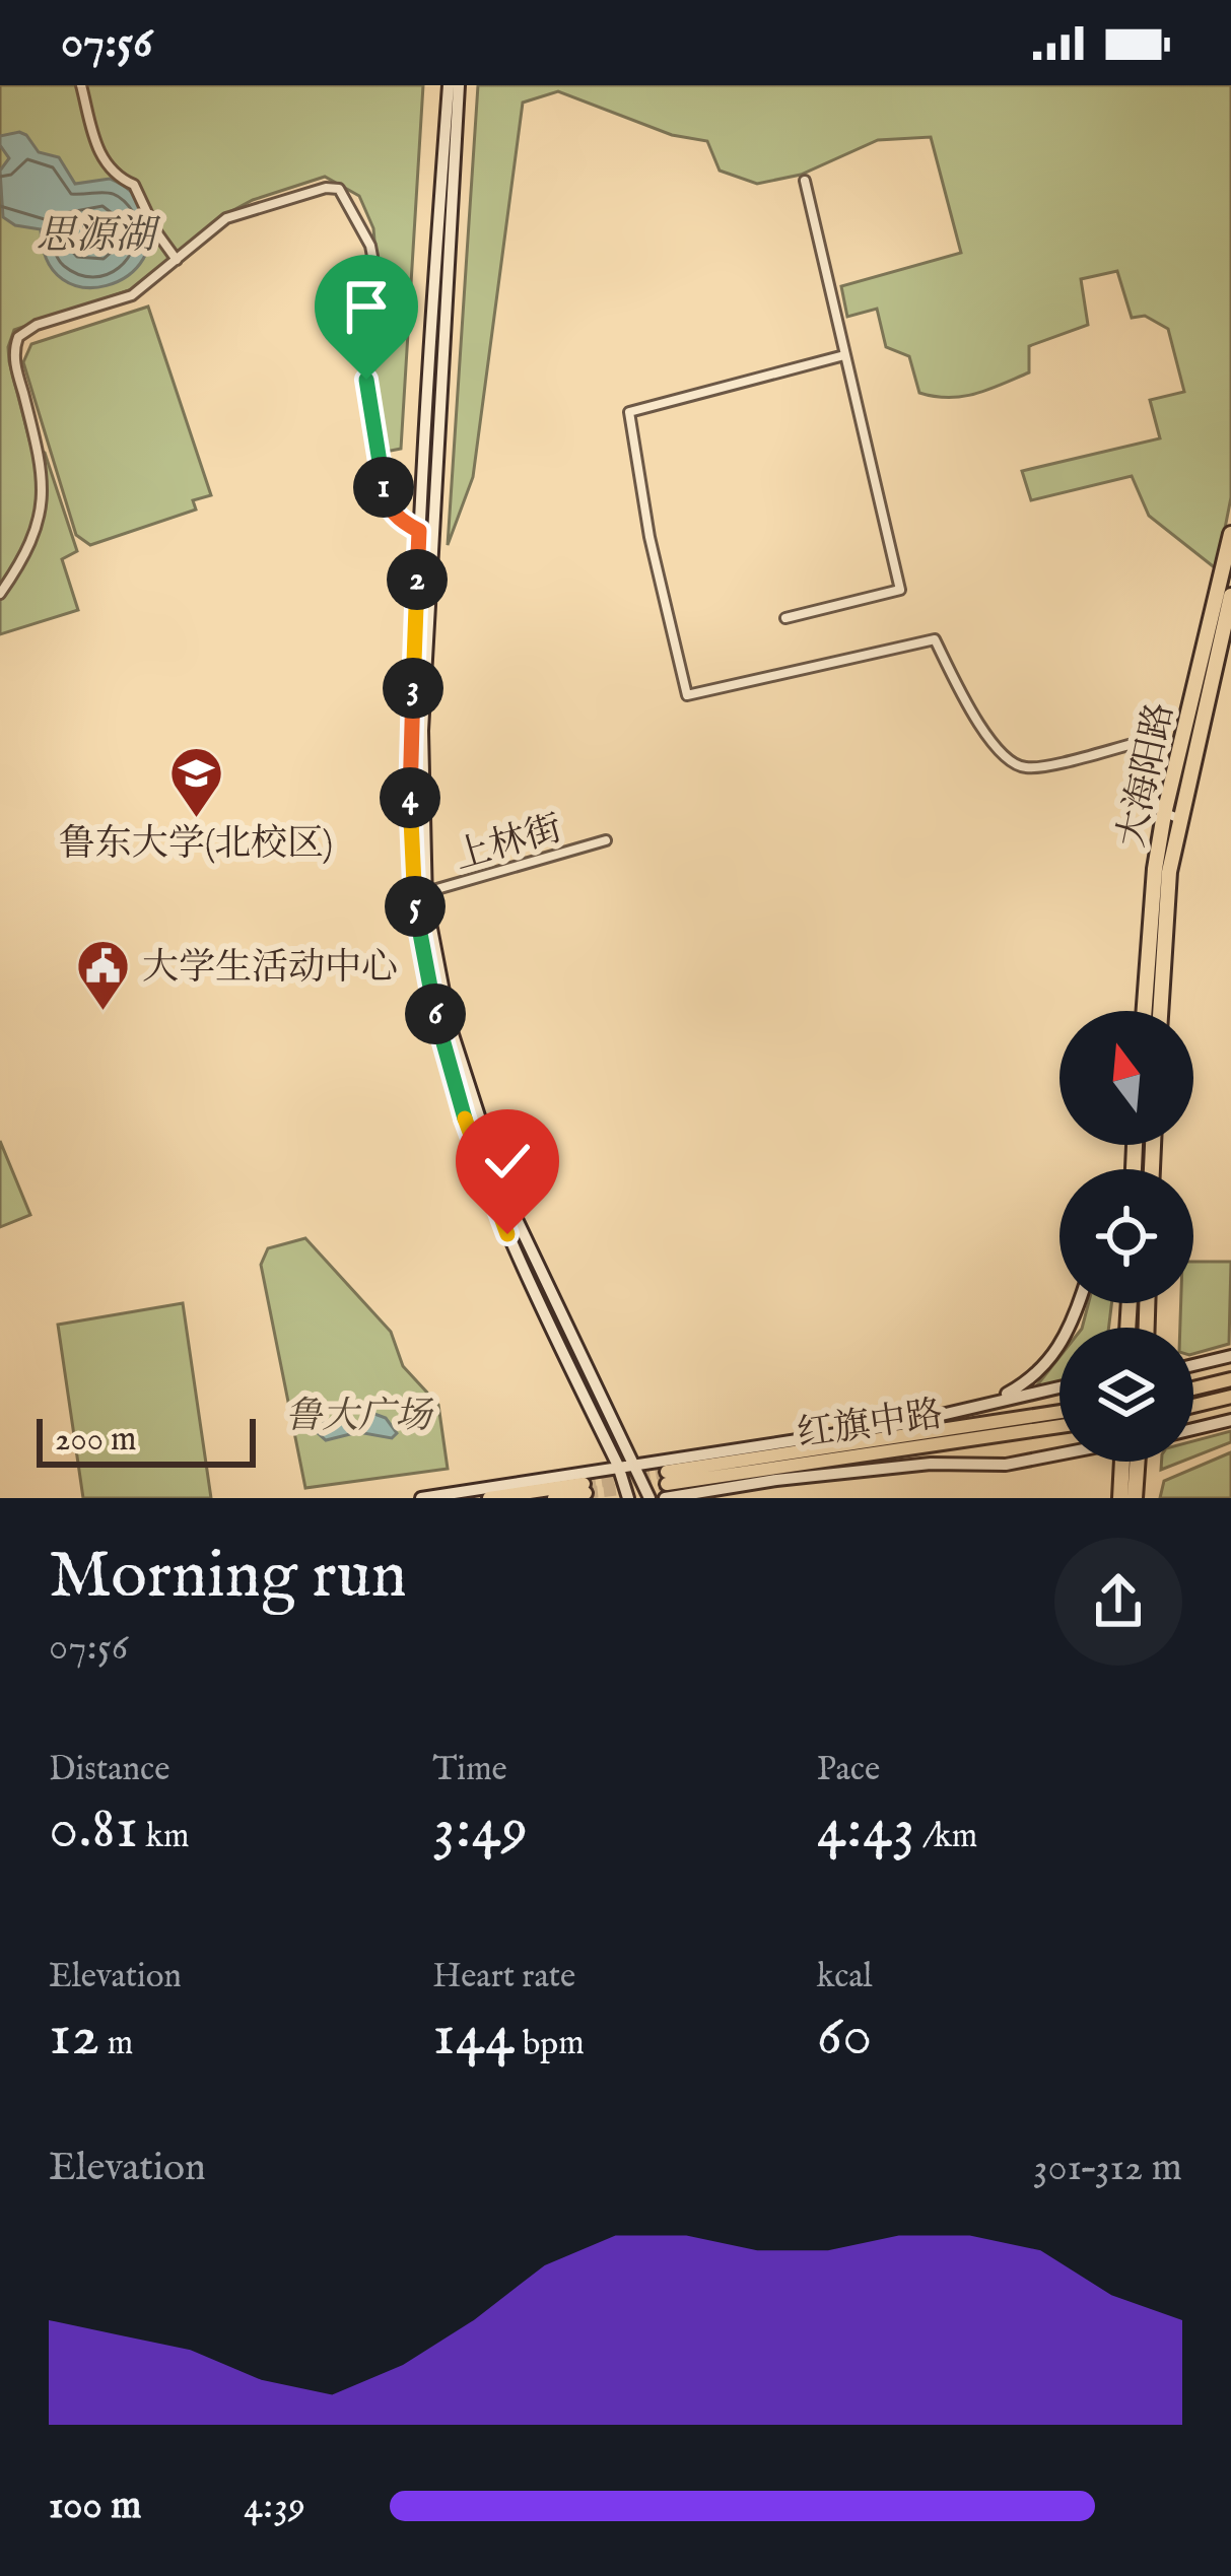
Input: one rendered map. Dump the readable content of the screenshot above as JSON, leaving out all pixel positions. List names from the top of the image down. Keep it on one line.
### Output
{"streets":{"highway":["大海阳路"],"main road":["红旗中路"],"street":["上林街"]},"water":["思源湖"],"parks":["鲁大广场"],"places":{"school or university":["鲁东大学(北校区)"],"public building":["大学生活动中心"]},"scale_bar":"200 m","north":"top","page":{"status":"07:56","pins":["1","2","3","4","5","6"],"scale":"200 m","heading":["Morning run","07:56"],"stats":[["Distance","0.81 km"],["Time","3:49"],["Pace","4:43 /km"],["Elevation","12 m"],["Heart rate","144 bpm"],["kcal","60"]],"chart":["Elevation","301–312 m"],"list":[{"name":"100 m","note":"4:39"}]}}
